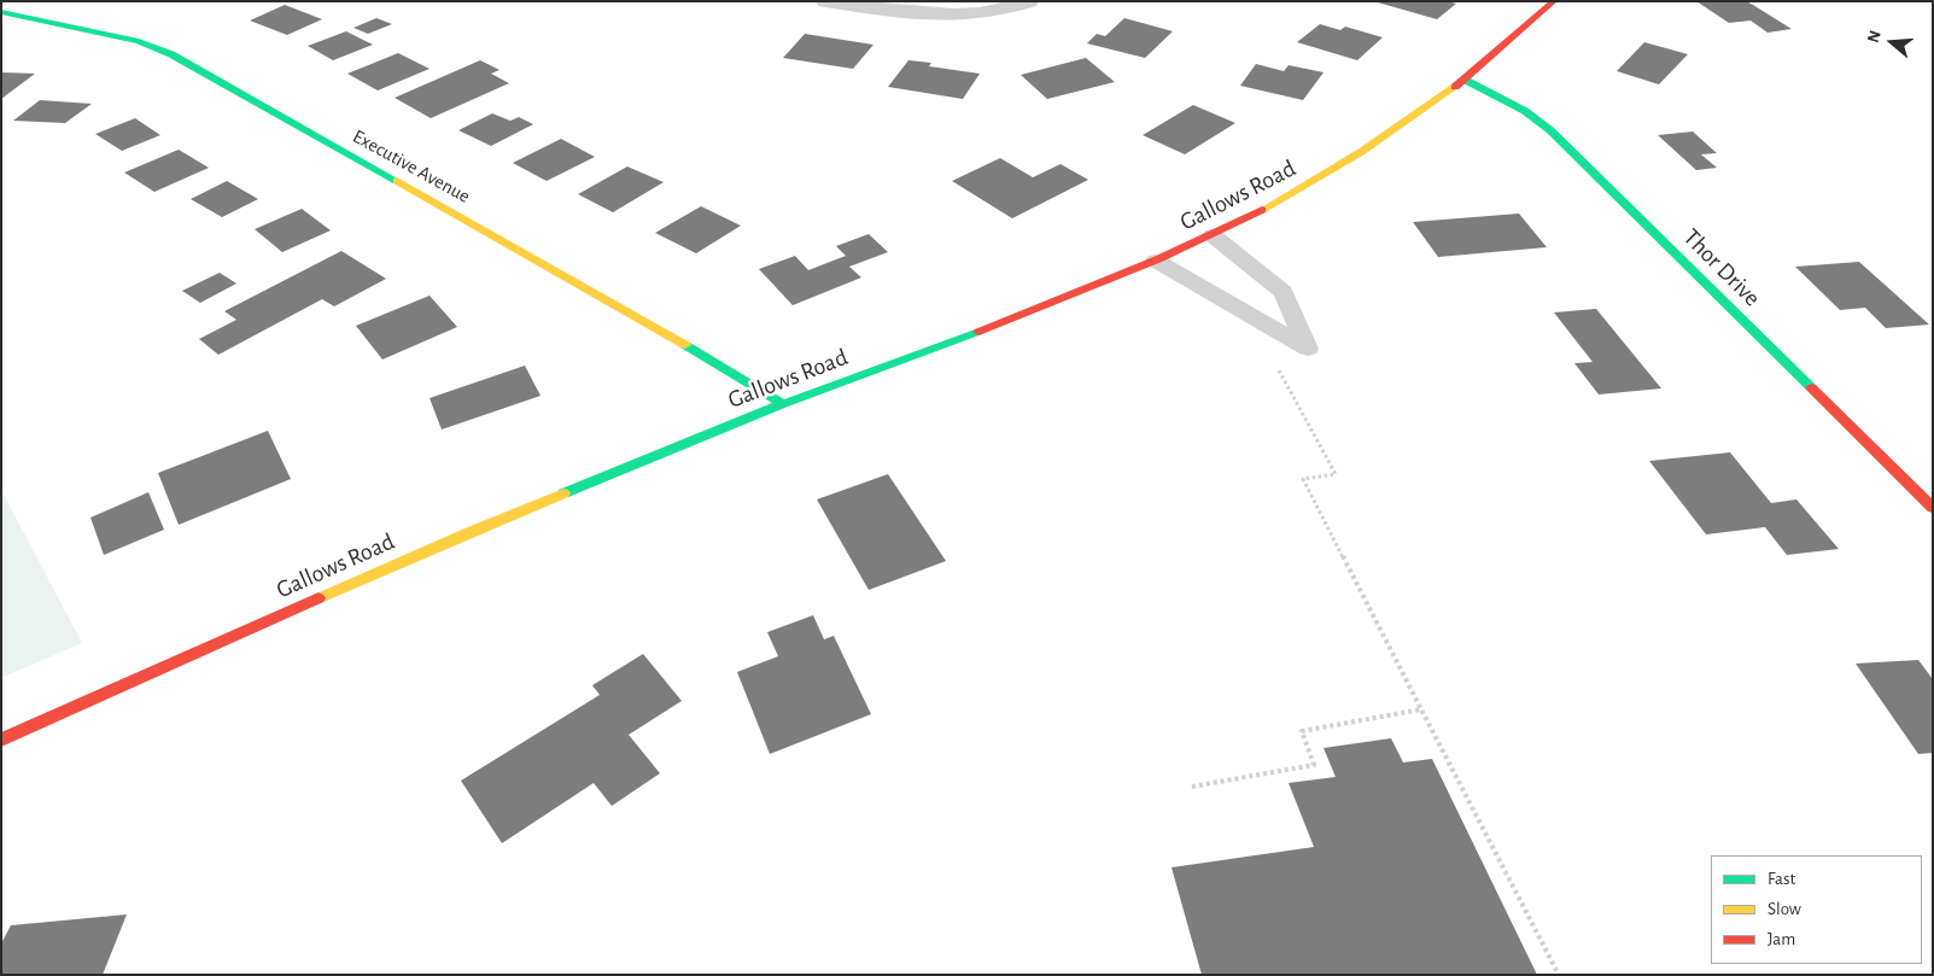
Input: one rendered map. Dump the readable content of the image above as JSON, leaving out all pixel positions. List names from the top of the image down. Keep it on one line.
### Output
{"streets":{"street":["Executive Avenue","Gallows Road","Thor Drive"]},"crossings":[["Executive Avenue","Gallows Road"],["Gallows Road","Thor Drive"]],"legend":["Fast","Slow","Jam"],"north":"left"}
